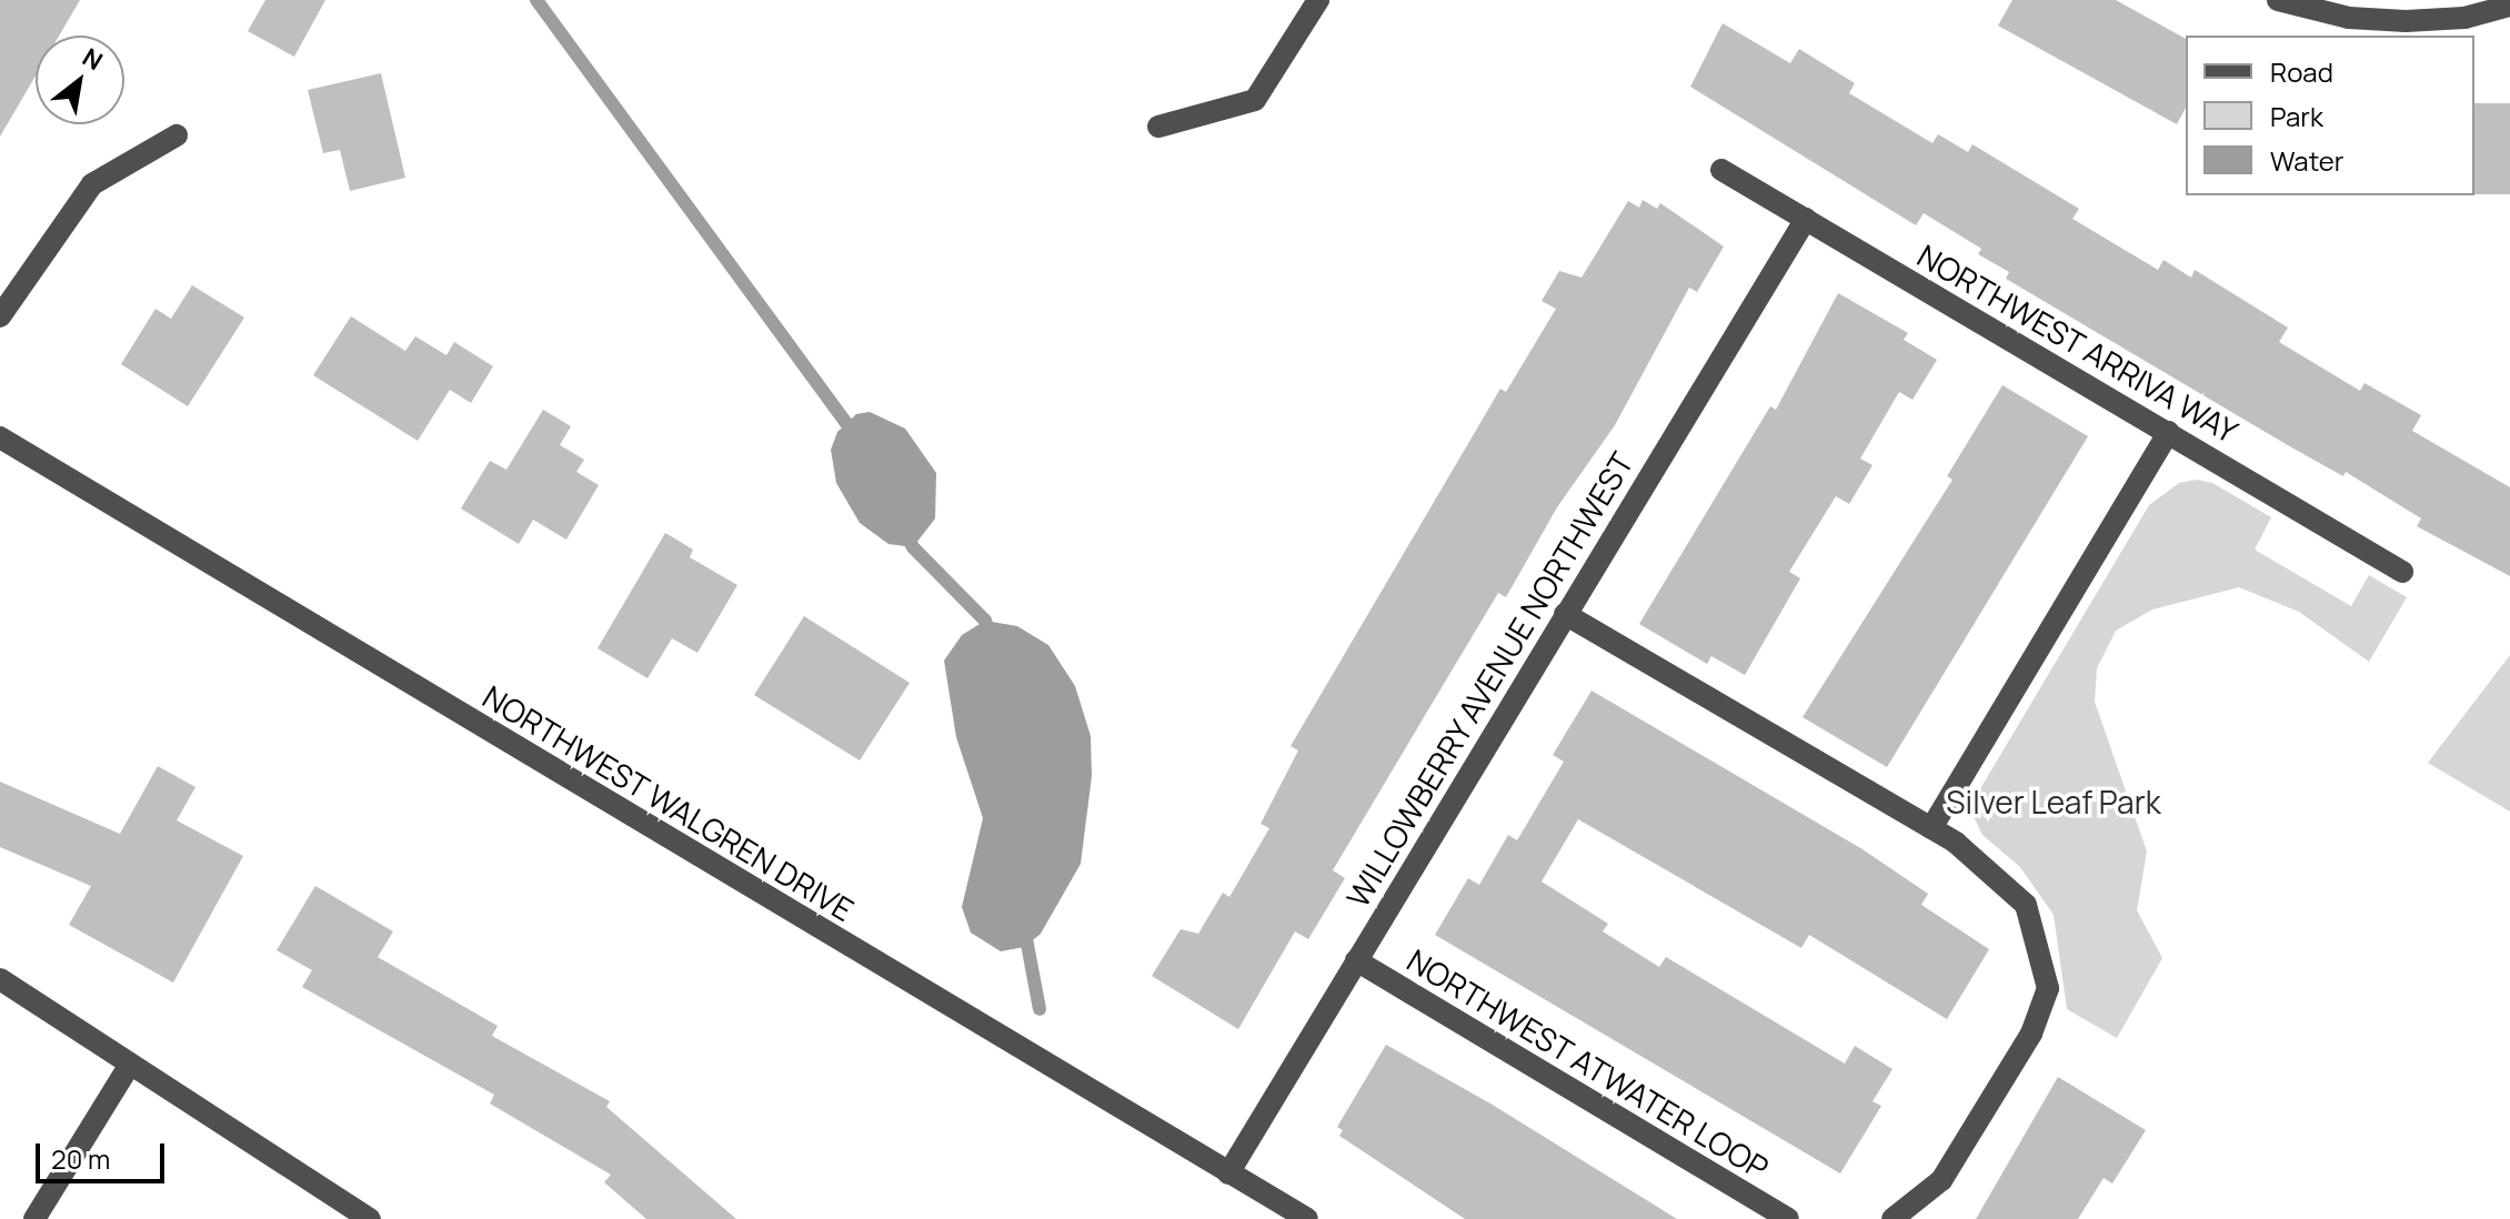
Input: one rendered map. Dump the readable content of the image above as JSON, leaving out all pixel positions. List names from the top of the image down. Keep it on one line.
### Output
{"streets":{"street":["NORTHWEST ARRIVA WAY","WILLOWBERRY AVENUE NORTHWEST","NORTHWEST WALGREN DRIVE","NORTHWEST ATWATER LOOP"]},"crossings":[["NORTHWEST ARRIVA WAY","WILLOWBERRY AVENUE NORTHWEST"],["WILLOWBERRY AVENUE NORTHWEST","NORTHWEST WALGREN DRIVE"],["WILLOWBERRY AVENUE NORTHWEST","NORTHWEST ATWATER LOOP"]],"parks":["Silver Leaf Park"],"legend":["Road","Park","Water"],"scale_bar":"20 m","north":"top right"}
